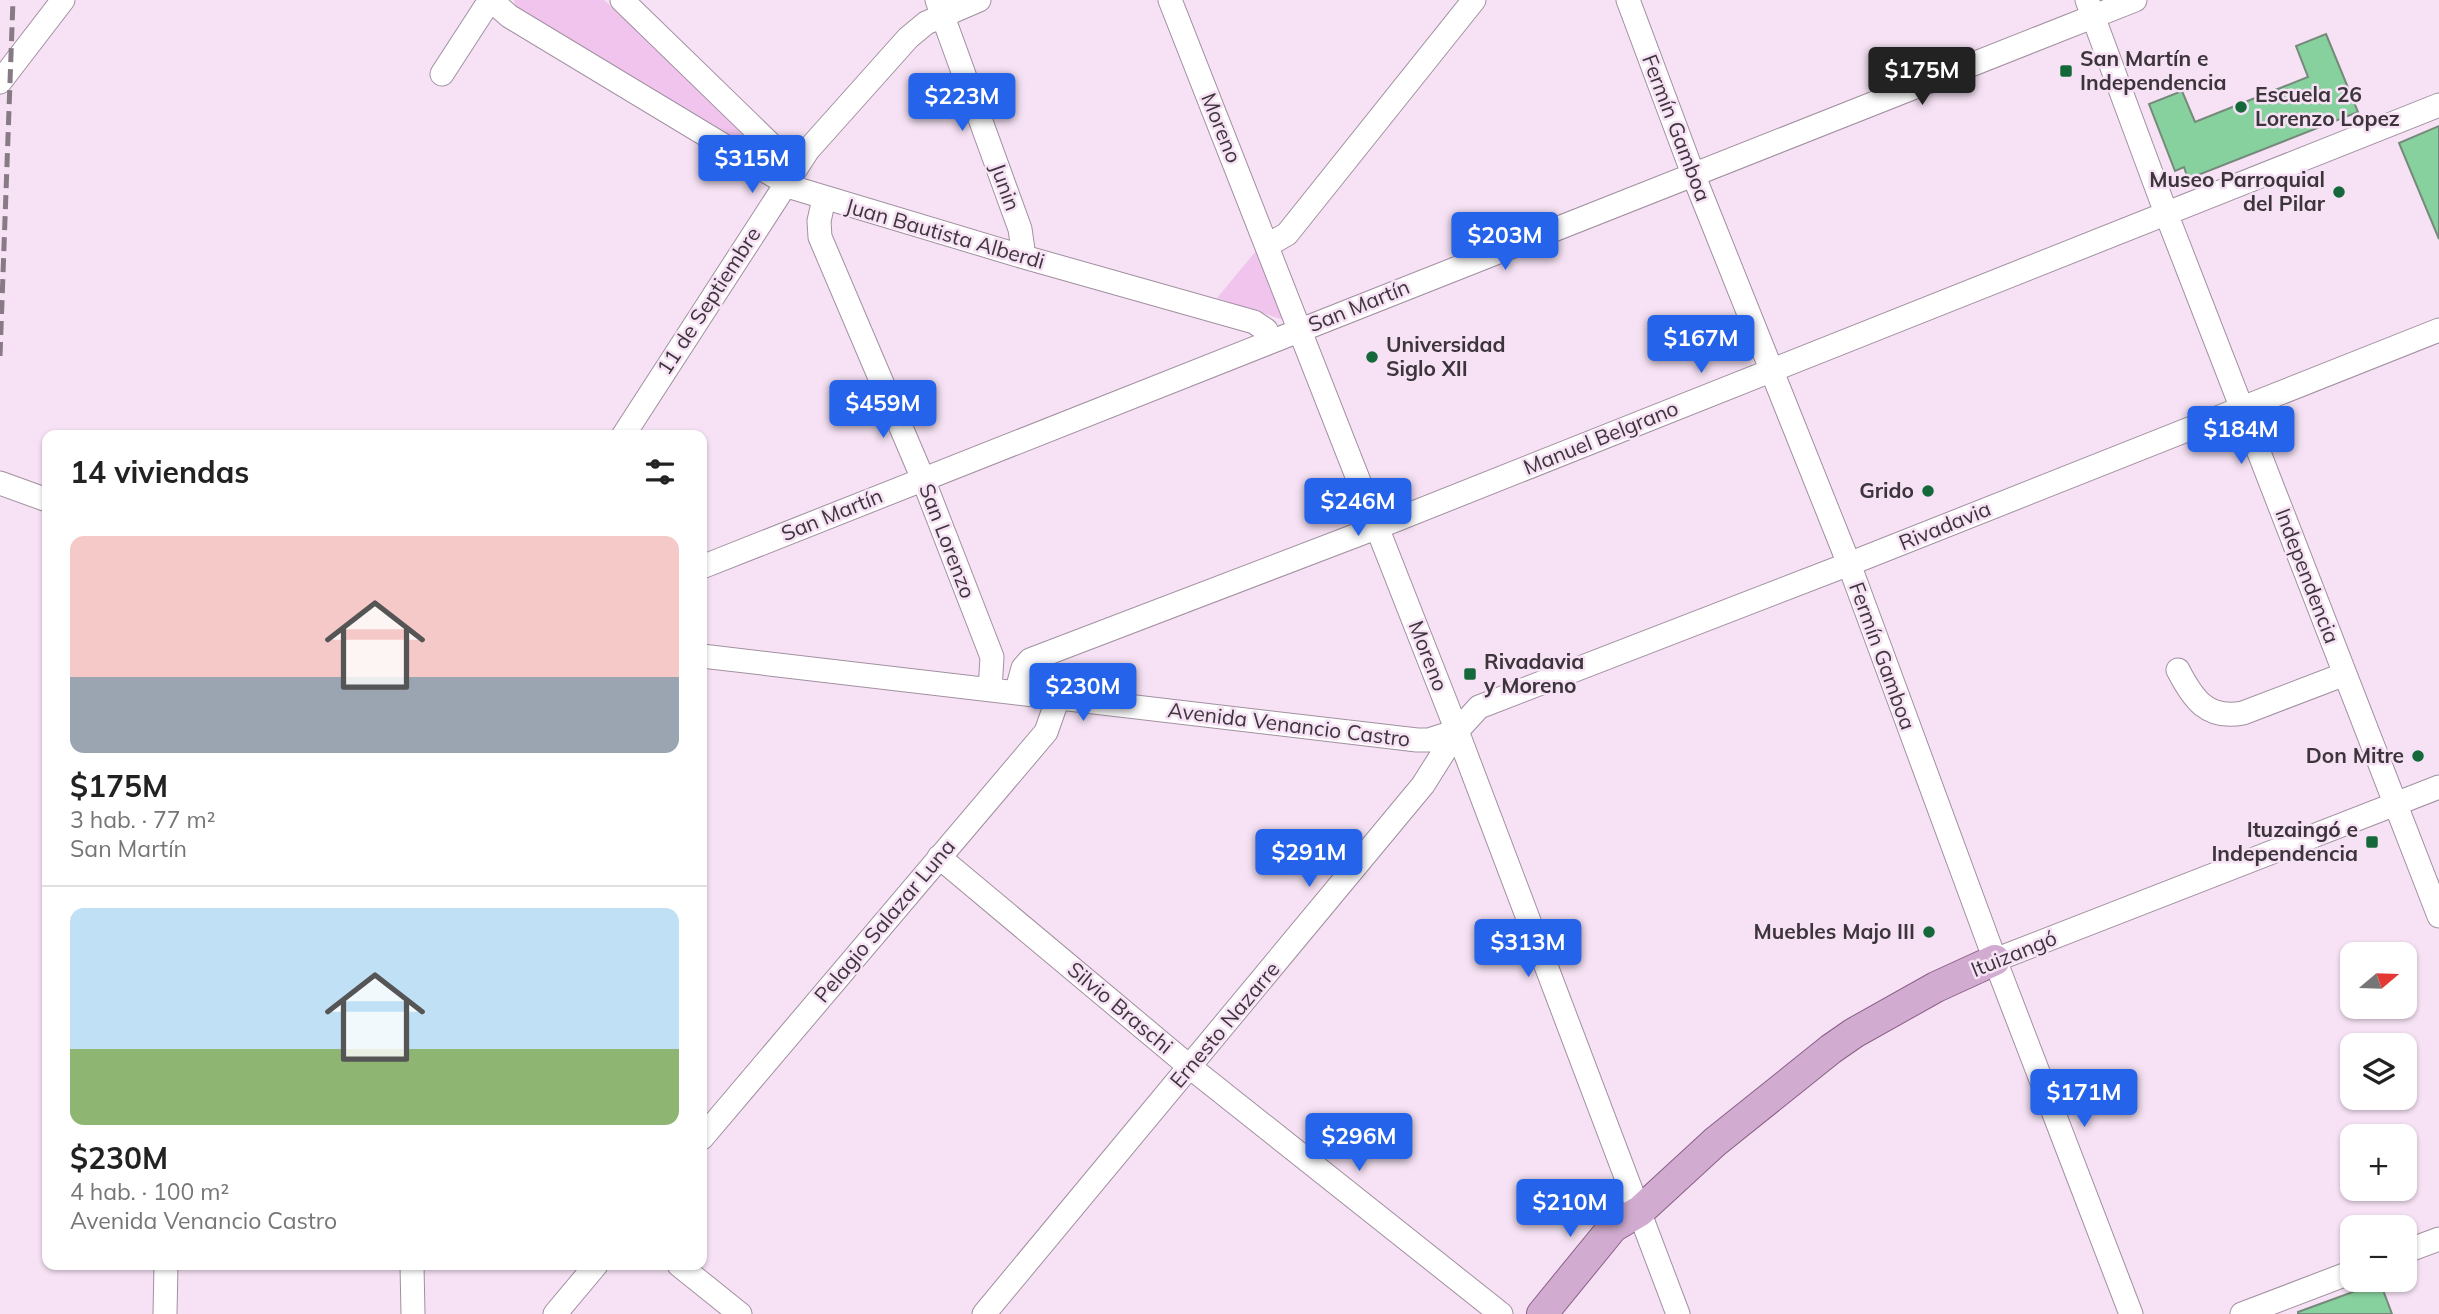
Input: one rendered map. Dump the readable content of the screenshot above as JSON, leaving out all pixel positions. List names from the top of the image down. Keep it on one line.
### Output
{"streets":{"main road":["Ituizangó"],"street":["Moreno","Fermín Gamboa","Junin","Juan Bautista Alberdi","11 de Septiembre","San Martín","Manuel Belgrano","Rivadavia","San Lorenzo","Independencia","Avenida Venancio Castro","Pelagio Salazar Luna","Silvio Braschi","Ernesto Nazarre"]},"crossings":[["Moreno","San Martín"],["Moreno","Manuel Belgrano"],["Moreno","Rivadavia"],["Moreno","Avenida Venancio Castro"],["Moreno","Ituizangó"],["Moreno","Ernesto Nazarre"],["Fermín Gamboa","San Martín"],["Fermín Gamboa","Manuel Belgrano"],["Fermín Gamboa","Rivadavia"],["Fermín Gamboa","Ituizangó"],["Junin","Juan Bautista Alberdi"],["Junin","11 de Septiembre"],["Juan Bautista Alberdi","11 de Septiembre"],["Juan Bautista Alberdi","San Martín"],["Juan Bautista Alberdi","San Lorenzo"],["San Martín","San Lorenzo"],["San Martín","Independencia"],["Manuel Belgrano","Independencia"],["Manuel Belgrano","Avenida Venancio Castro"],["Rivadavia","Independencia"],["Rivadavia","Avenida Venancio Castro"],["Rivadavia","Ernesto Nazarre"],["San Lorenzo","Avenida Venancio Castro"],["Independencia","Ituizangó"],["Avenida Venancio Castro","Pelagio Salazar Luna"],["Avenida Venancio Castro","Ernesto Nazarre"],["Pelagio Salazar Luna","Silvio Braschi"],["Silvio Braschi","Ernesto Nazarre"]],"places":{"transit":["San Martín e Independencia","Rivadavia y Moreno","Ituzaingó e Independencia"],"other":["Escuela 26 Lorenzo Lopez","Museo Parroquial del Pilar","Universidad Siglo XII","Grido","Don Mitre","Muebles Majo III"]},"north":"right","page":{"price":["$175M","$223M","$315M","$203M","$167M","$459M","$184M","$246M","$230M","$291M","$313M","$171M","$296M","$210M"],"heading":"14 viviendas","list":[{"name":"$175M","note":"3 hab. · 77 m² · San Martín"},{"name":"$230M","note":"4 hab. · 100 m² · Avenida Venancio Castro"}],"map_buttons":["+","−"]}}
